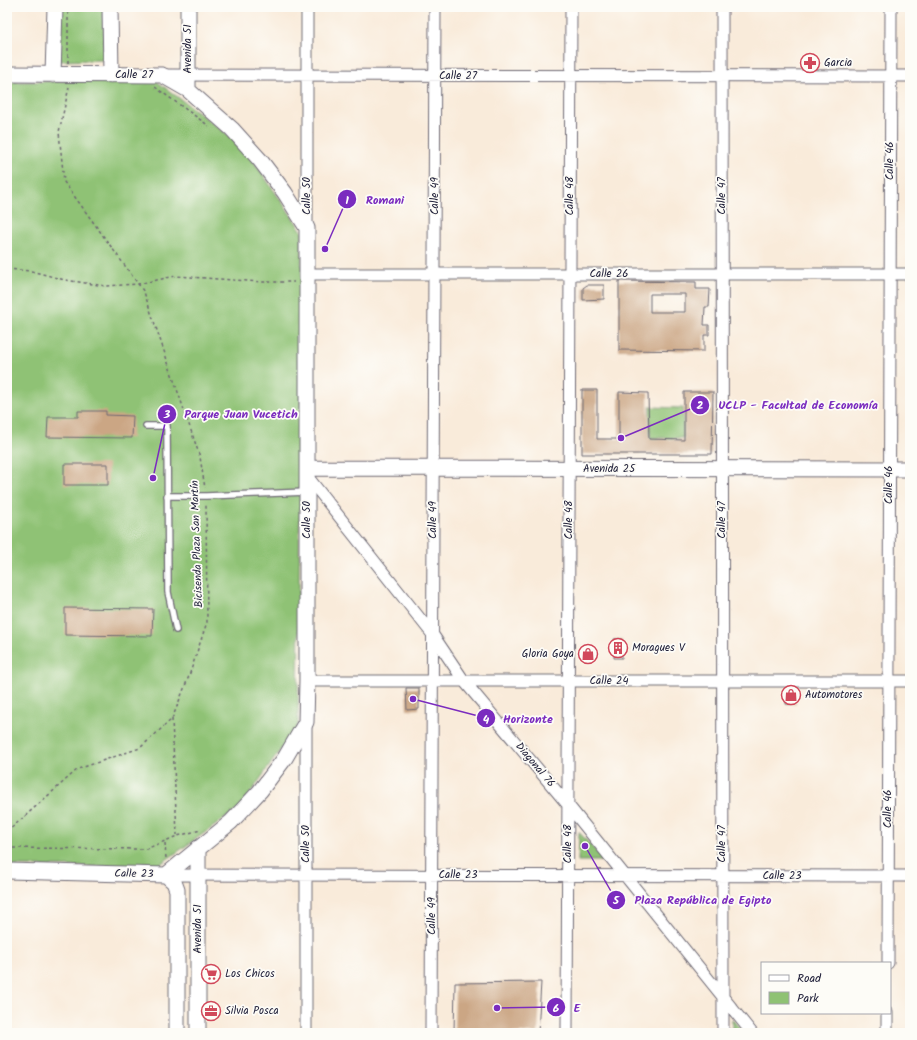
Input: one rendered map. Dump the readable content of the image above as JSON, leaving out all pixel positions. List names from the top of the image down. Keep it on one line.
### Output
{"streets":{"main road":["Avenida 51","Calle 27","Calle 50","Avenida 25","Calle 23"],"street":["Calle 46","Calle 49","Calle 48","Calle 47","Calle 26","Calle 24","Diagonal 76"],"path":["Bicisenda Plaza San Martín"]},"crossings":[["Avenida 51","Calle 27"],["Avenida 51","Calle 23"],["Calle 27","Calle 46"],["Calle 27","Calle 50"],["Calle 27","Calle 49"],["Calle 27","Calle 48"],["Calle 27","Calle 47"],["Calle 27","Bicisenda Plaza San Martín"],["Calle 46","Calle 26"],["Calle 46","Avenida 25"],["Calle 46","Calle 24"],["Calle 46","Calle 23"],["Calle 50","Calle 26"],["Calle 50","Avenida 25"],["Calle 50","Calle 24"],["Calle 50","Diagonal 76"],["Calle 50","Calle 23"],["Calle 49","Calle 26"],["Calle 49","Avenida 25"],["Calle 49","Calle 24"],["Calle 49","Diagonal 76"],["Calle 49","Calle 23"],["Calle 48","Calle 26"],["Calle 48","Avenida 25"],["Calle 48","Calle 24"],["Calle 48","Diagonal 76"],["Calle 48","Calle 23"],["Calle 47","Calle 26"],["Calle 47","Avenida 25"],["Calle 47","Calle 24"],["Calle 47","Diagonal 76"],["Calle 47","Calle 23"],["Calle 24","Diagonal 76"],["Diagonal 76","Calle 23"]],"places":{"pharmacy":["Garcia"],"other":["Romani","UCLP - Facultad de Economía","Parque Juan Vucetich","Horizonte","Plaza República de Egipto","E"],"building":["Moragues V"],"shop":["Gloria Goya","Automotores"],"supermarket":["Los Chicos"],"office":["Silvia Posca"]},"legend":["Road","Park"]}
